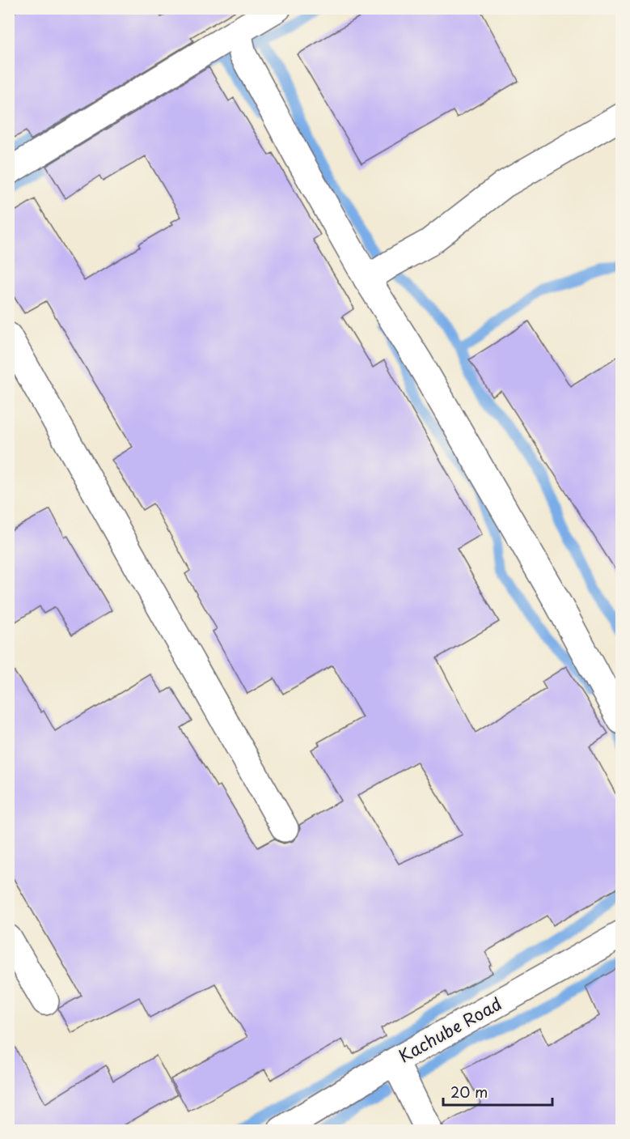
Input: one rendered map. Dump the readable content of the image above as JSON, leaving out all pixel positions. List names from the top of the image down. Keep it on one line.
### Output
{"streets":{"street":["Kachube Road"]},"scale_bar":"20 m"}
